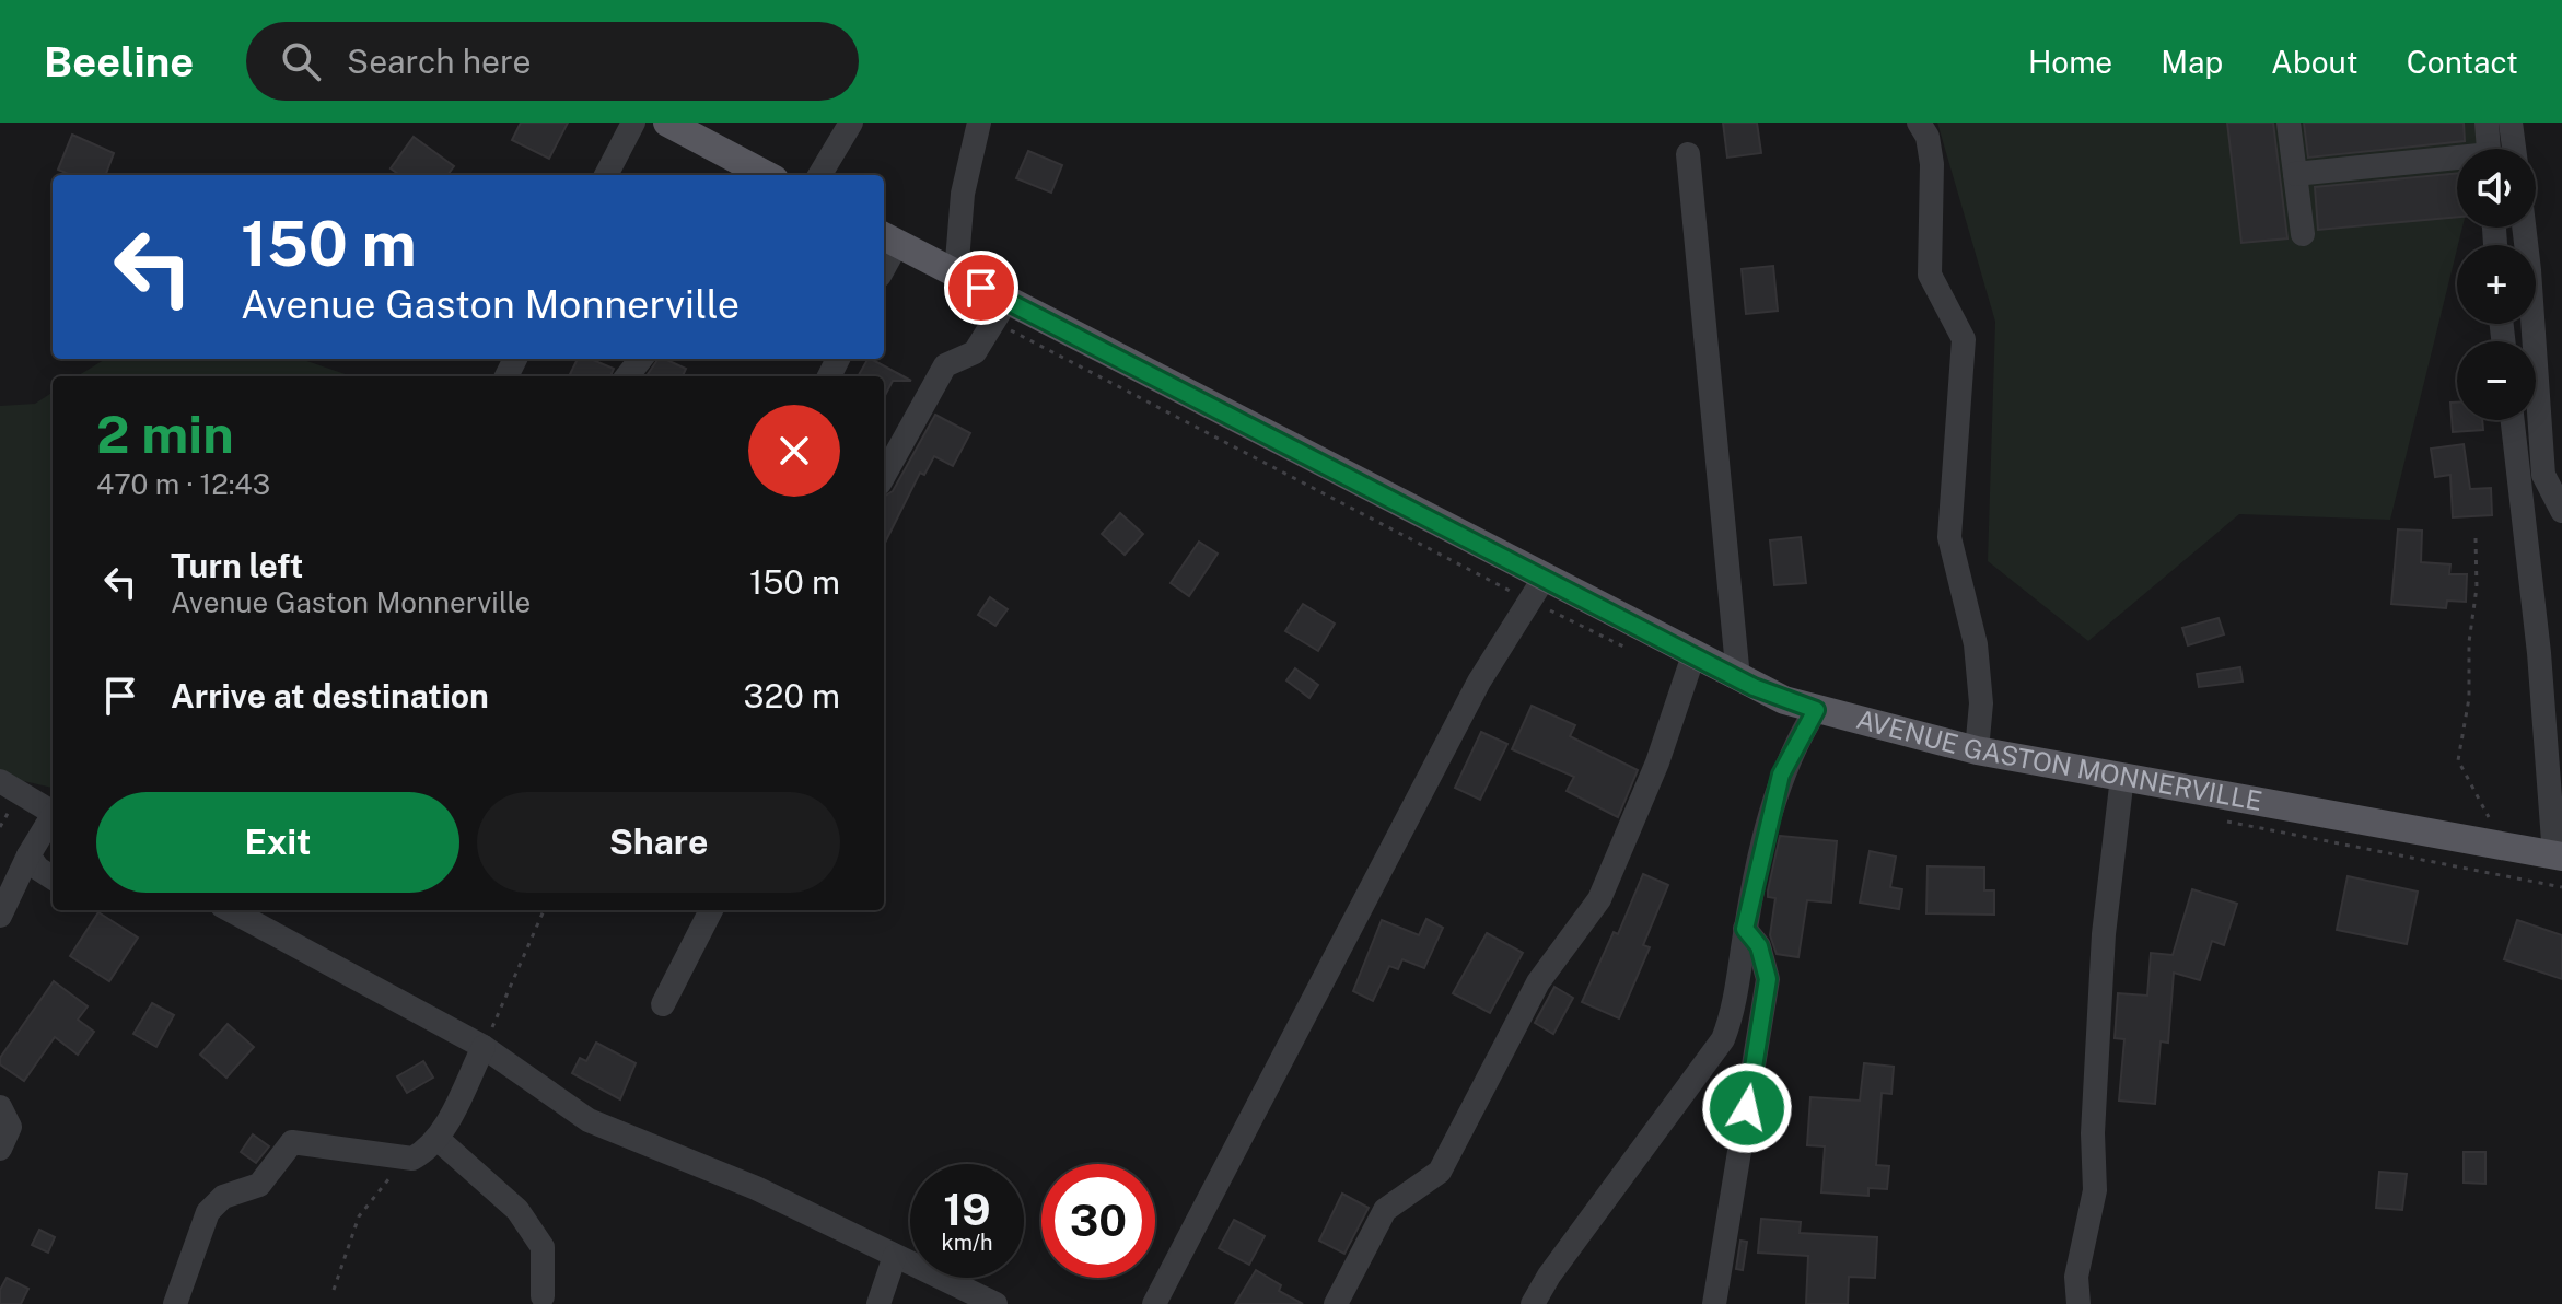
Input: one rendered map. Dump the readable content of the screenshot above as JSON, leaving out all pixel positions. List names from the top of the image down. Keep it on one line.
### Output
{"streets":{"main road":["AVENUE GASTON MONNERVILLE"]},"page":{"header":"Beeline","search":"Search here","nav":["Home","Map","About","Contact"],"map_buttons":["+","−"],"turn":["150 m","Avenue Gaston Monnerville"],"heading":["2 min","470 m · 12:43"],"list":[{"name":"Turn left","note":"Avenue Gaston Monnerville","value":"150 m"},{"name":"Arrive at destination","value":"320 m"}],"buttons":["Exit","Share"],"speed":"19 km/h","limit":"30"}}
